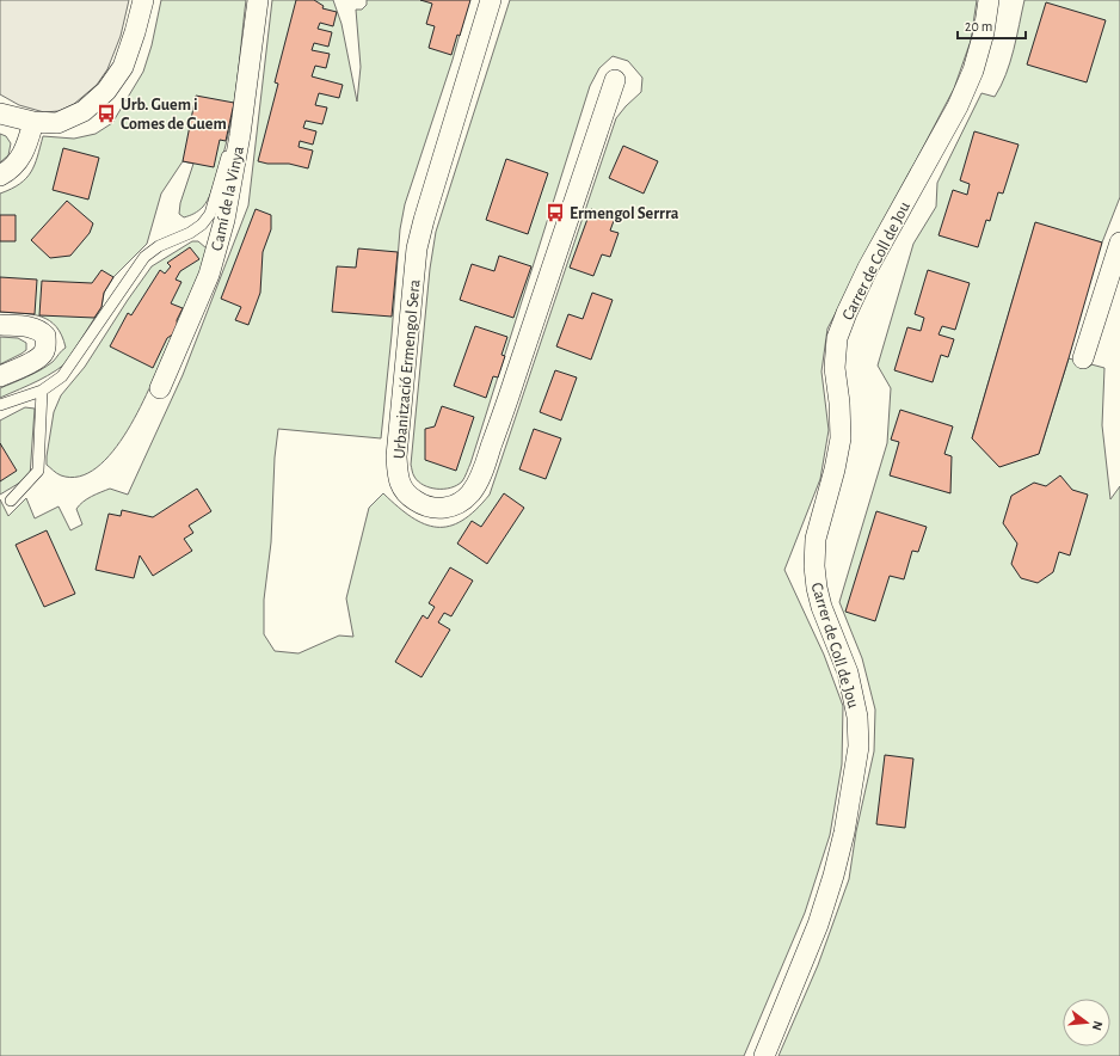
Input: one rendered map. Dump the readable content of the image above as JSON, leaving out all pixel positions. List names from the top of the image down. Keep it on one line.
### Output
{"streets":{"street":["Camí de la Vinya","Carrer de Coll de Jou","Urbanització Ermengol Sera"]},"places":{"bus stop":["Urb. Guem i Comes de Guem","Ermengol Serrra"]},"scale_bar":"20 m","north":"right"}
